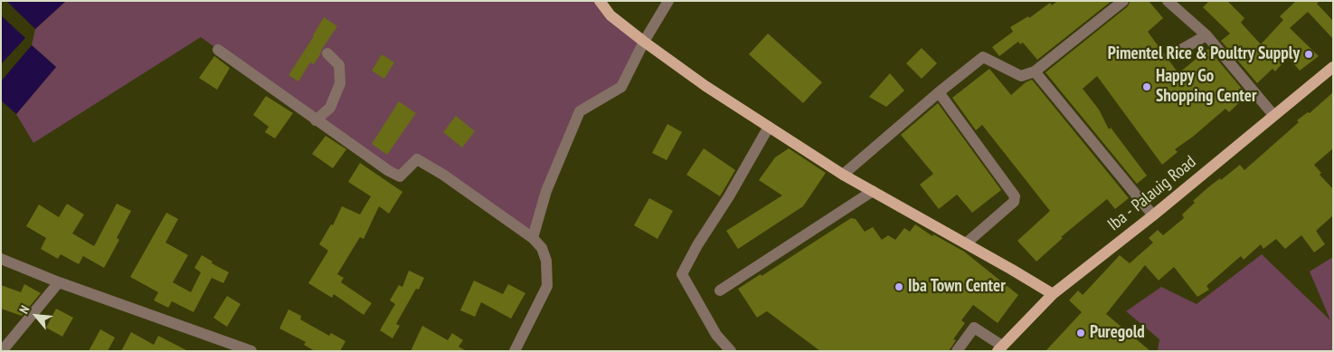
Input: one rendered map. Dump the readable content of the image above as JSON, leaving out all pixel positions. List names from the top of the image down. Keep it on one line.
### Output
{"streets":{"main road":["Iba - Palauig Road"]},"places":["Pimentel Rice & Poultry Supply","Happy Go Shopping Center","Iba Town Center","Puregold"],"north":"top left"}
